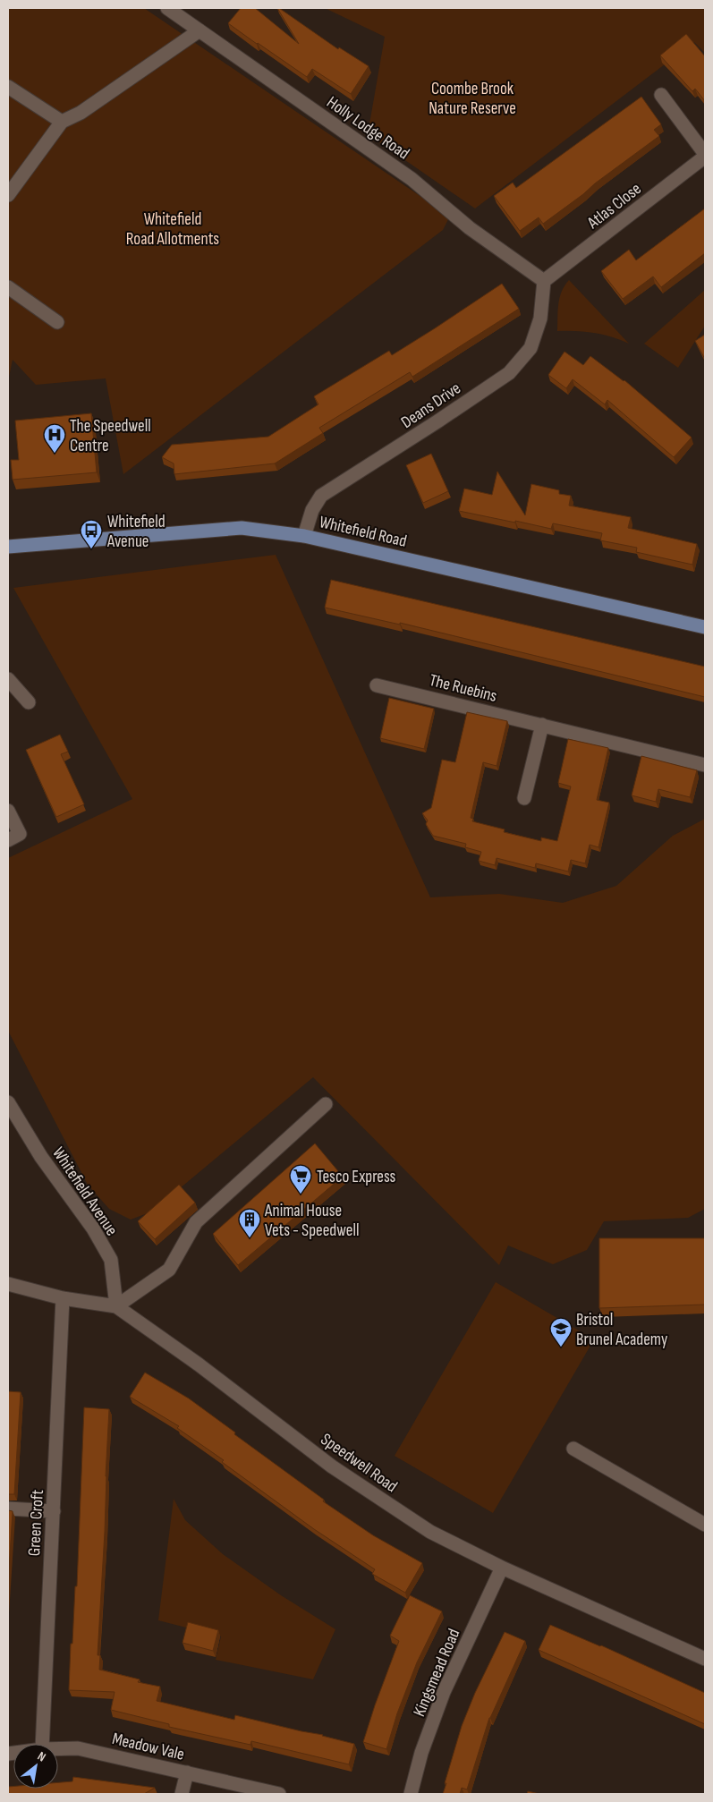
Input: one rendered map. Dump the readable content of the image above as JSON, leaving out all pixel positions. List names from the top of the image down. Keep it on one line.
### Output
{"streets":{"main road":["Whitefield Road"],"street":["Holly Lodge Road","Atlas Close","Deans Drive","The Ruebins","Whitefield Avenue","Speedwell Road","Green Croft","Kingsmead Road","Meadow Vale"]},"crossings":[["Holly Lodge Road","Atlas Close"],["Holly Lodge Road","Deans Drive"],["Atlas Close","Deans Drive"],["Deans Drive","Whitefield Road"],["Whitefield Avenue","Speedwell Road"],["Speedwell Road","Green Croft"],["Speedwell Road","Kingsmead Road"]],"parks":["Coombe Brook Nature Reserve","Whitefield Road Allotments"],"places":{"hospital":["The Speedwell Centre"],"bus stop":["Whitefield Avenue"],"supermarket":["Tesco Express"],"building":["Animal House Vets - Speedwell"],"school or university":["Bristol Brunel Academy"]},"north":"top right"}
